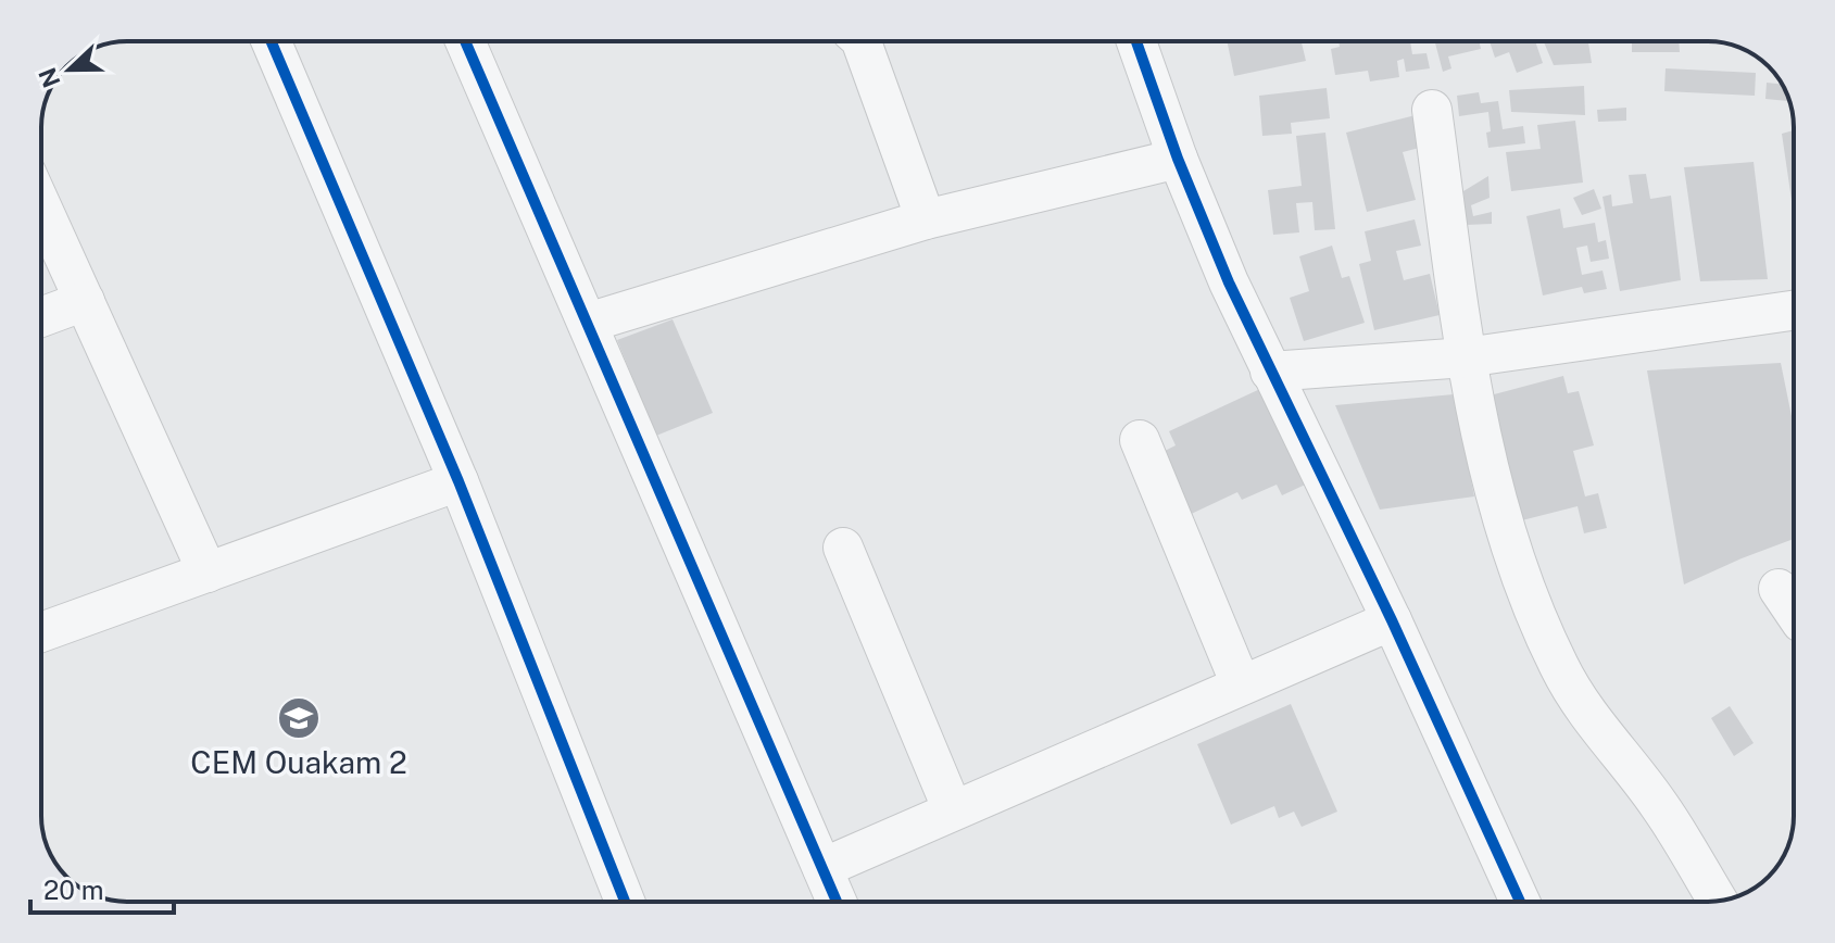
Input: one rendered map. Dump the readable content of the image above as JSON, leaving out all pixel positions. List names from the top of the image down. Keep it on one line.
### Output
{"places":{"school or university":["CEM Ouakam 2"]},"scale_bar":"20 m","north":"left"}
